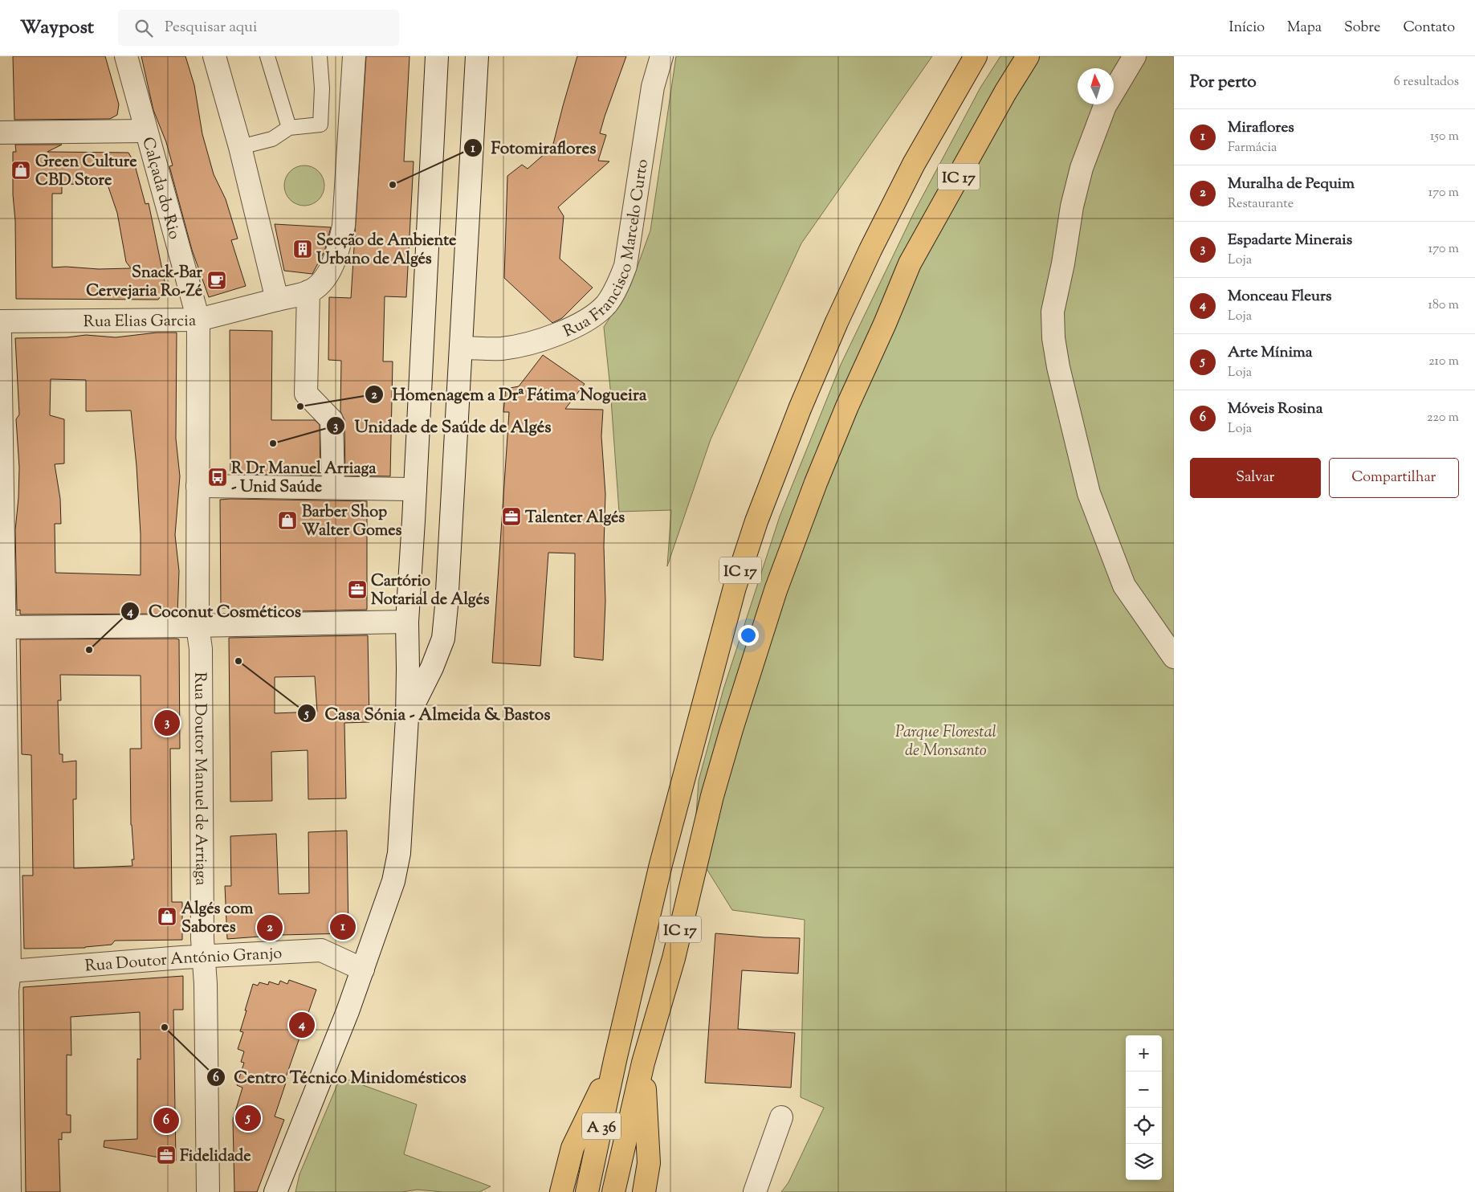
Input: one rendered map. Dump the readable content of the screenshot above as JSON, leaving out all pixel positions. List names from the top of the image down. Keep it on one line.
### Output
{"streets":{"highway":["IC 17","A 36"],"street":["Calçada do Rio","Rua Francisco Marcelo Curto","Rua Elias Garcia","Rua Doutor Manuel de Arriaga","Rua Doutor António Granjo"]},"crossings":[["IC 17","A 36"],["Calçada do Rio","Rua Elias Garcia"],["Calçada do Rio","Rua Doutor Manuel de Arriaga"],["Rua Elias Garcia","Rua Doutor Manuel de Arriaga"],["Rua Doutor Manuel de Arriaga","Rua Doutor António Granjo"]],"parks":["Parque Florestal de Monsanto"],"places":{"shop":["Green Culture CBD Store","Barber Shop Walter Gomes","Algés com Sabores"],"other":["Fotomiraflores","Homenagem a Drª Fátima Nogueira","Unidade de Saúde de Algés","Coconut Cosméticos","Casa Sónia - Almeida & Bastos","Centro Técnico Minidomésticos"],"building":["Secção de Ambiente Urbano de Algés"],"cafe":["Snack-Bar Cervejaria Ro-Zé"],"bus stop":["R Dr Manuel Arriaga - Unid Saúde"],"office":["Talenter Algés","Cartório Notarial de Algés","Fidelidade"]},"north":"top","page":{"header":"Waypost","search":"Pesquisar aqui","nav":["Início","Mapa","Sobre","Contato"],"heading":["Por perto","6 resultados"],"list":[{"mark":"1","name":"Miraflores","note":"Farmácia","value":"150 m"},{"mark":"2","name":"Muralha de Pequim","note":"Restaurante","value":"170 m"},{"mark":"3","name":"Espadarte Minerais","note":"Loja","value":"170 m"},{"mark":"4","name":"Monceau Fleurs","note":"Loja","value":"180 m"},{"mark":"5","name":"Arte Mínima","note":"Loja","value":"210 m"},{"mark":"6","name":"Móveis Rosina","note":"Loja","value":"220 m"}],"buttons":["Salvar","Compartilhar"],"pins":["3","1","2","4","5","6"],"map_buttons":["+","−"]}}
